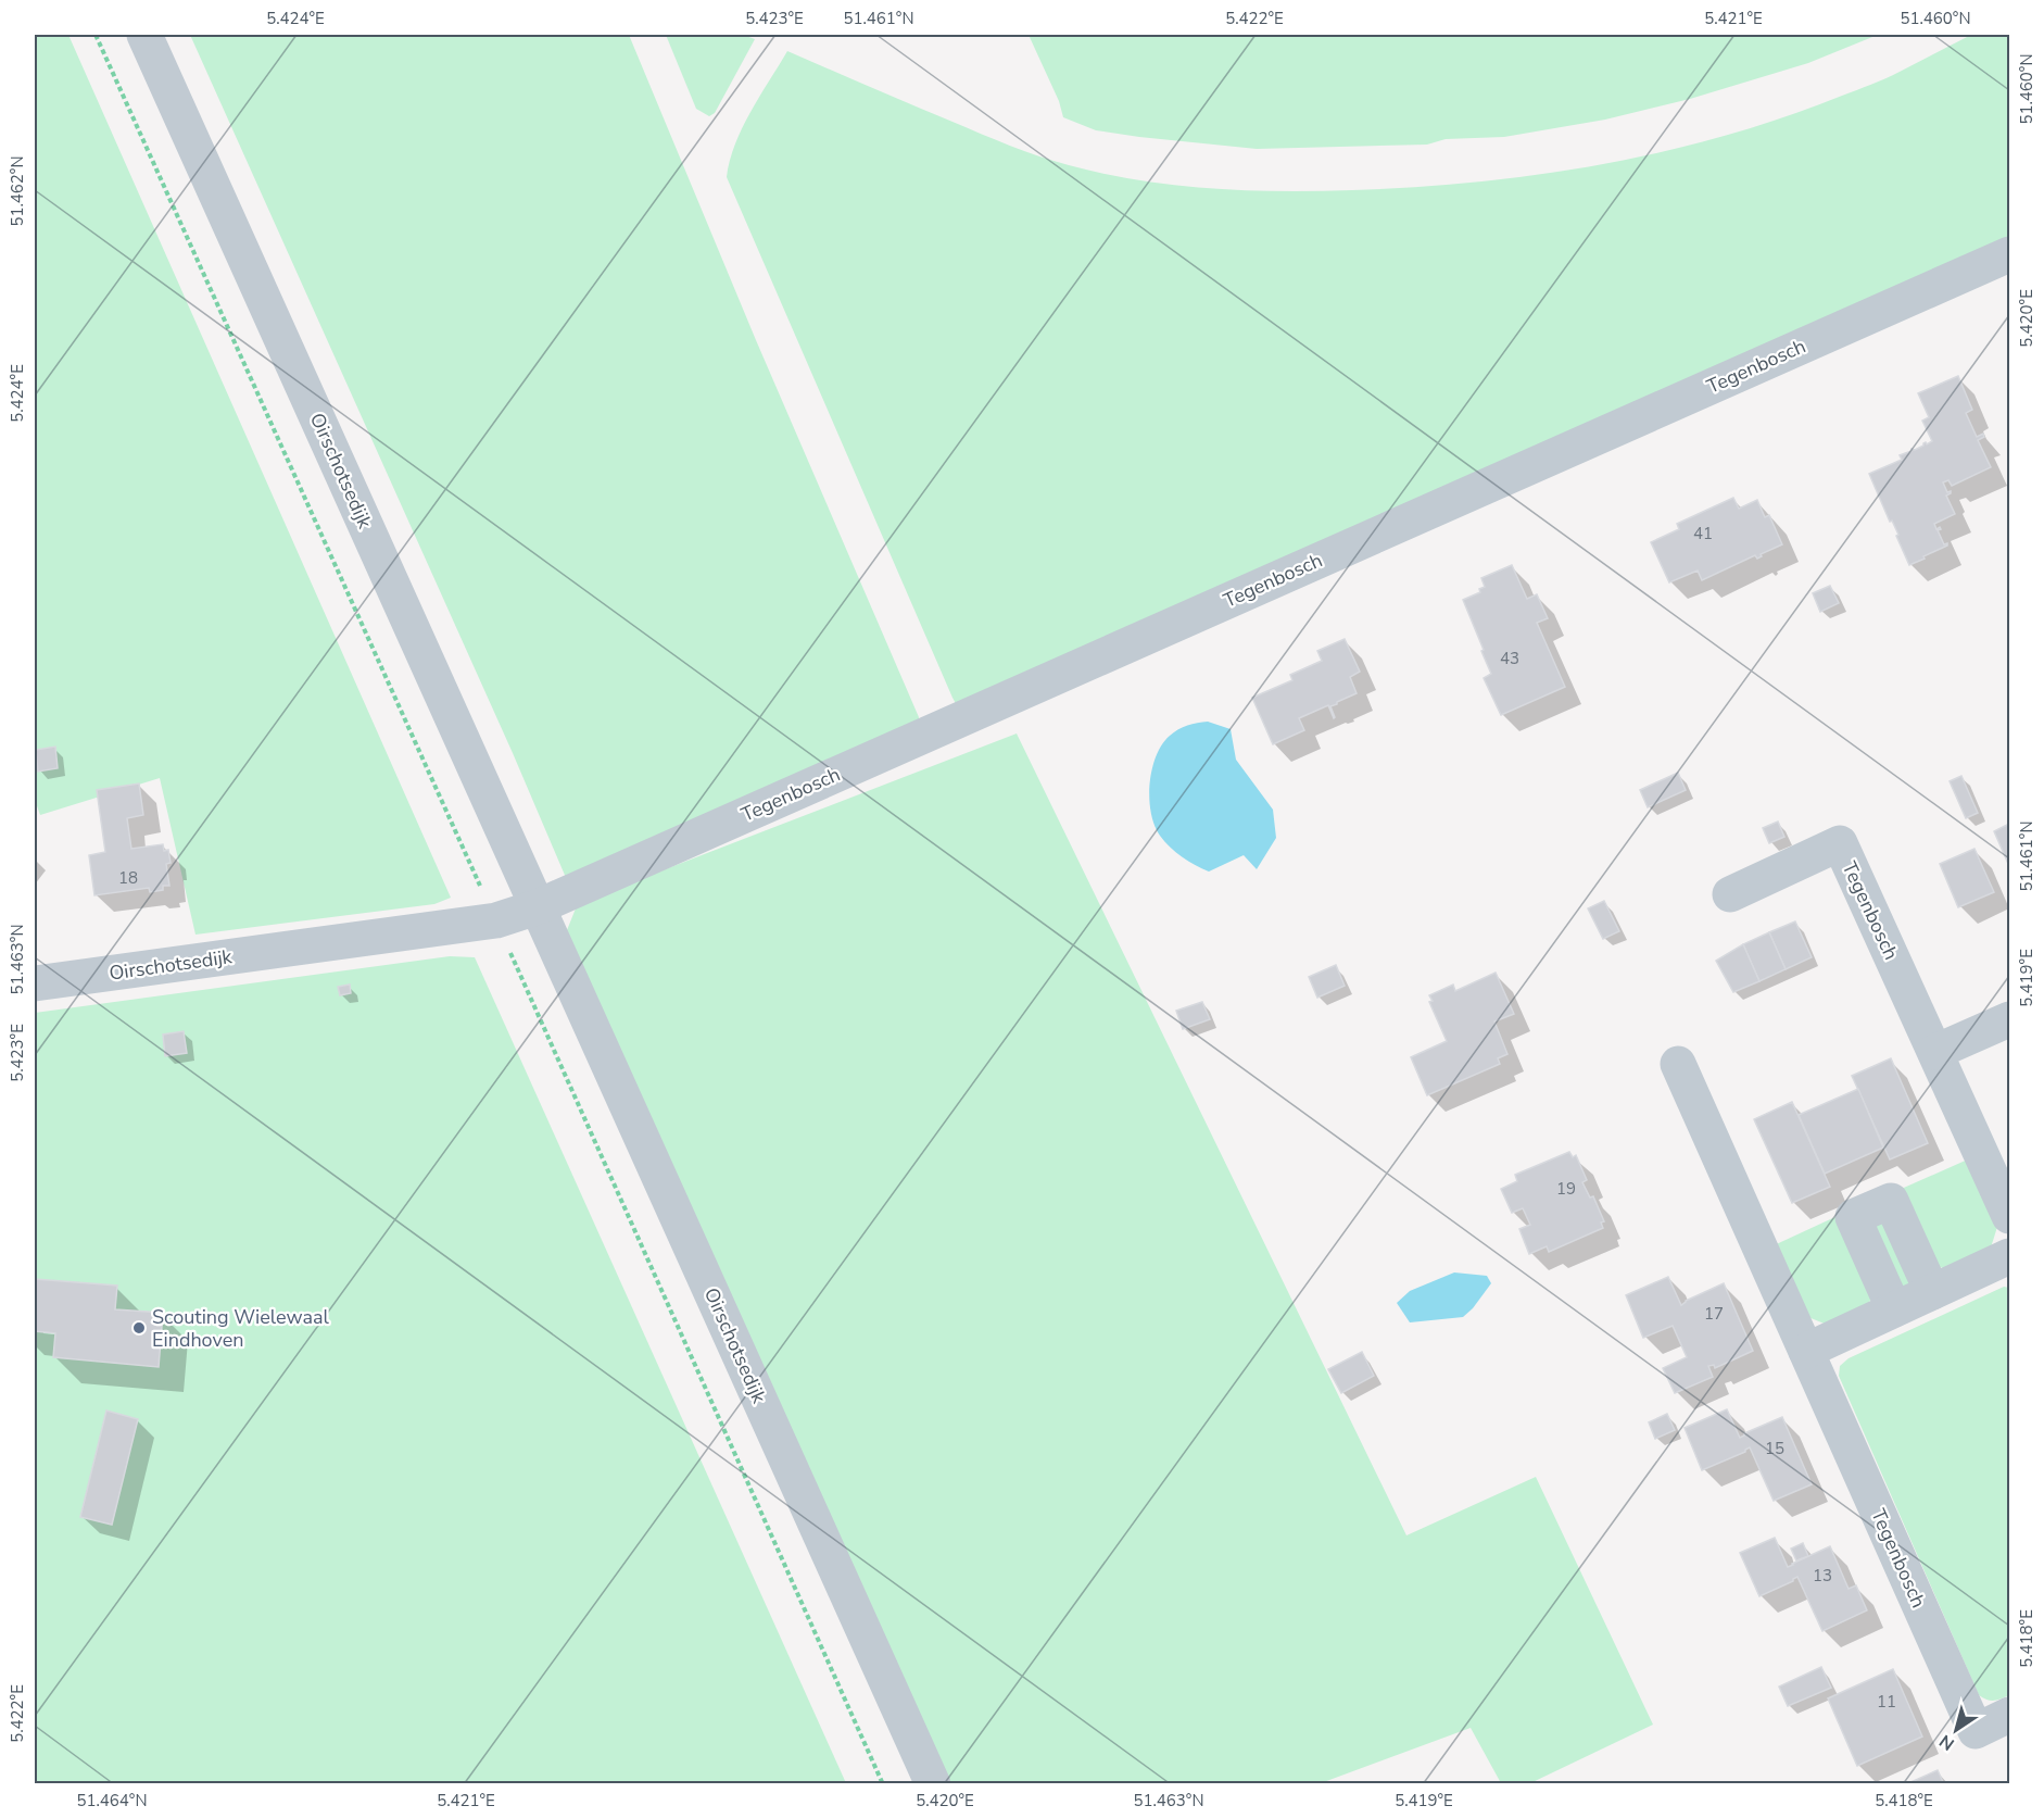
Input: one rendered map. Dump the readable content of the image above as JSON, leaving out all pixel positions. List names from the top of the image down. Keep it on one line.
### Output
{"streets":{"street":["Tegenbosch","Oirschotsedijk"]},"crossings":[["Tegenbosch","Oirschotsedijk"]],"places":["Scouting Wielewaal Eindhoven"],"house_numbers":["41","43","18","19","17","15","13","11"],"north":"bottom left","coordinates":["5.424°E","5.423°E","51.461°N","5.422°E","5.421°E","51.460°N","51.462°N","5.420°E","51.463°N","5.419°E","5.418°E","51.464°N"]}
